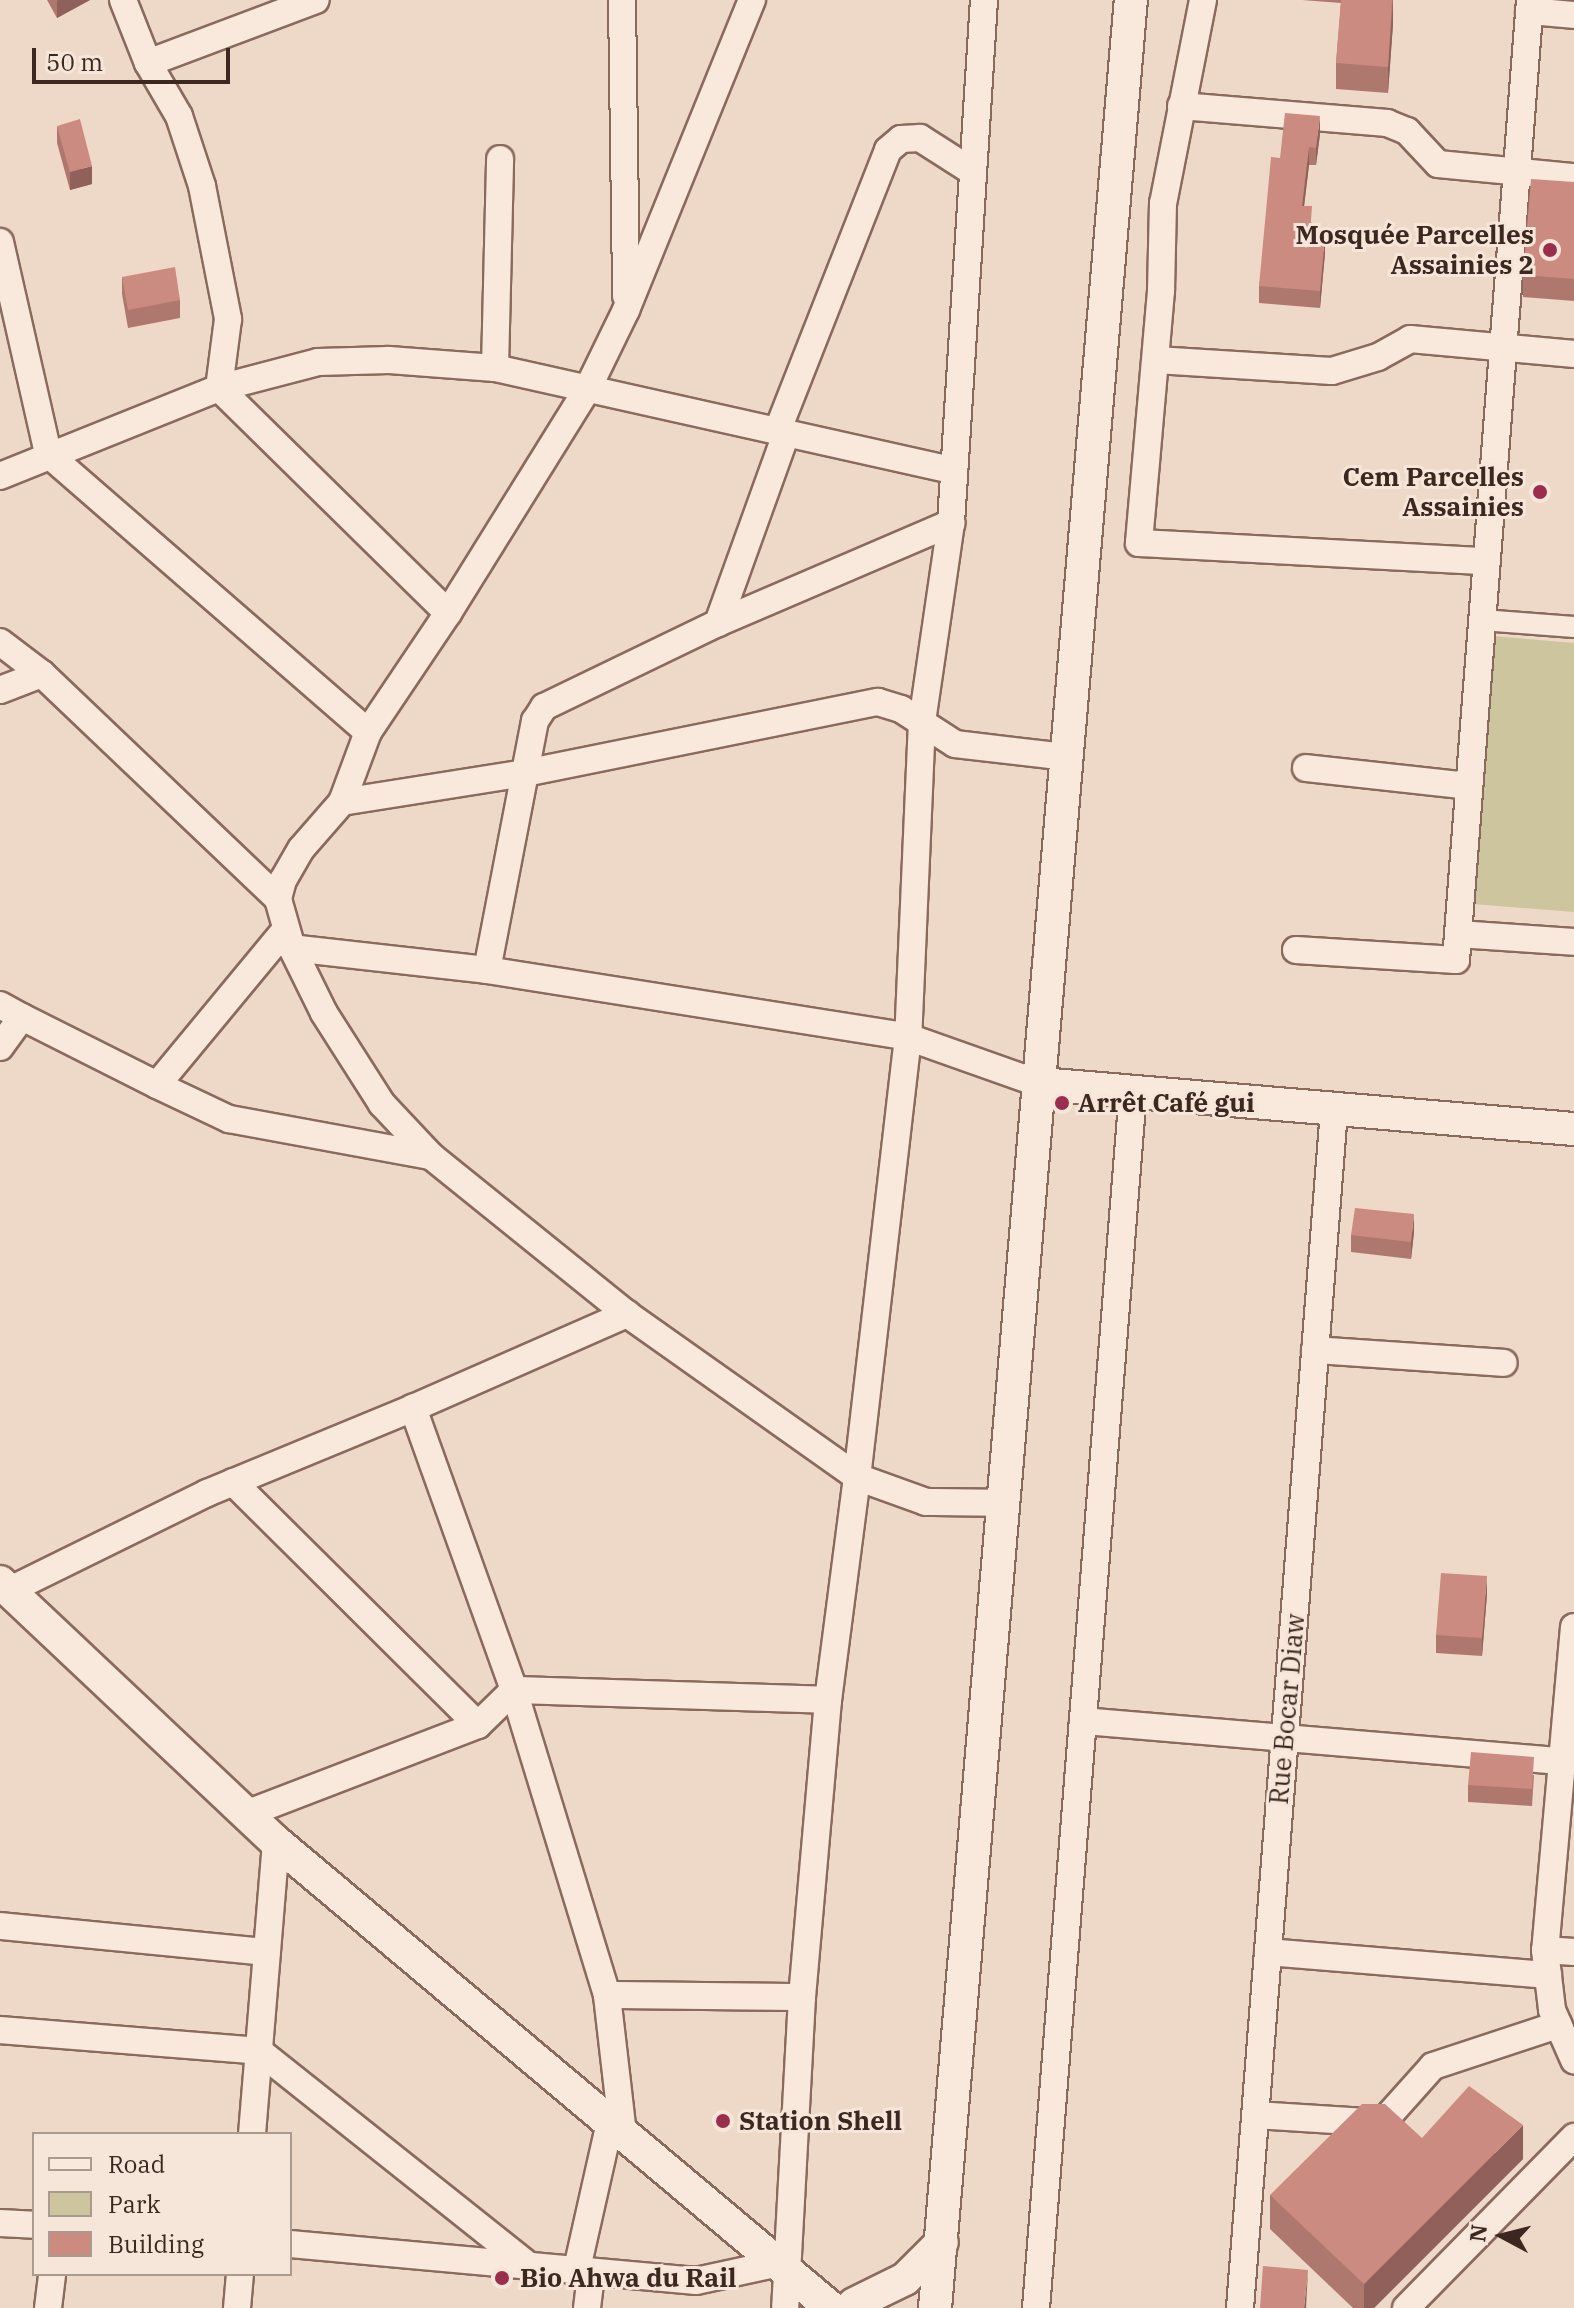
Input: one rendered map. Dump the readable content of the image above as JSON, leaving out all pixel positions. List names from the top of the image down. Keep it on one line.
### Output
{"streets":{"street":["Rue Bocar Diaw"]},"places":["Mosquée Parcelles Assainies 2","Cem Parcelles Assainies","Arrêt Café gui","Station Shell","Bio Ahwa du Rail"],"legend":["Road","Park","Building"],"scale_bar":"50 m","north":"left"}
